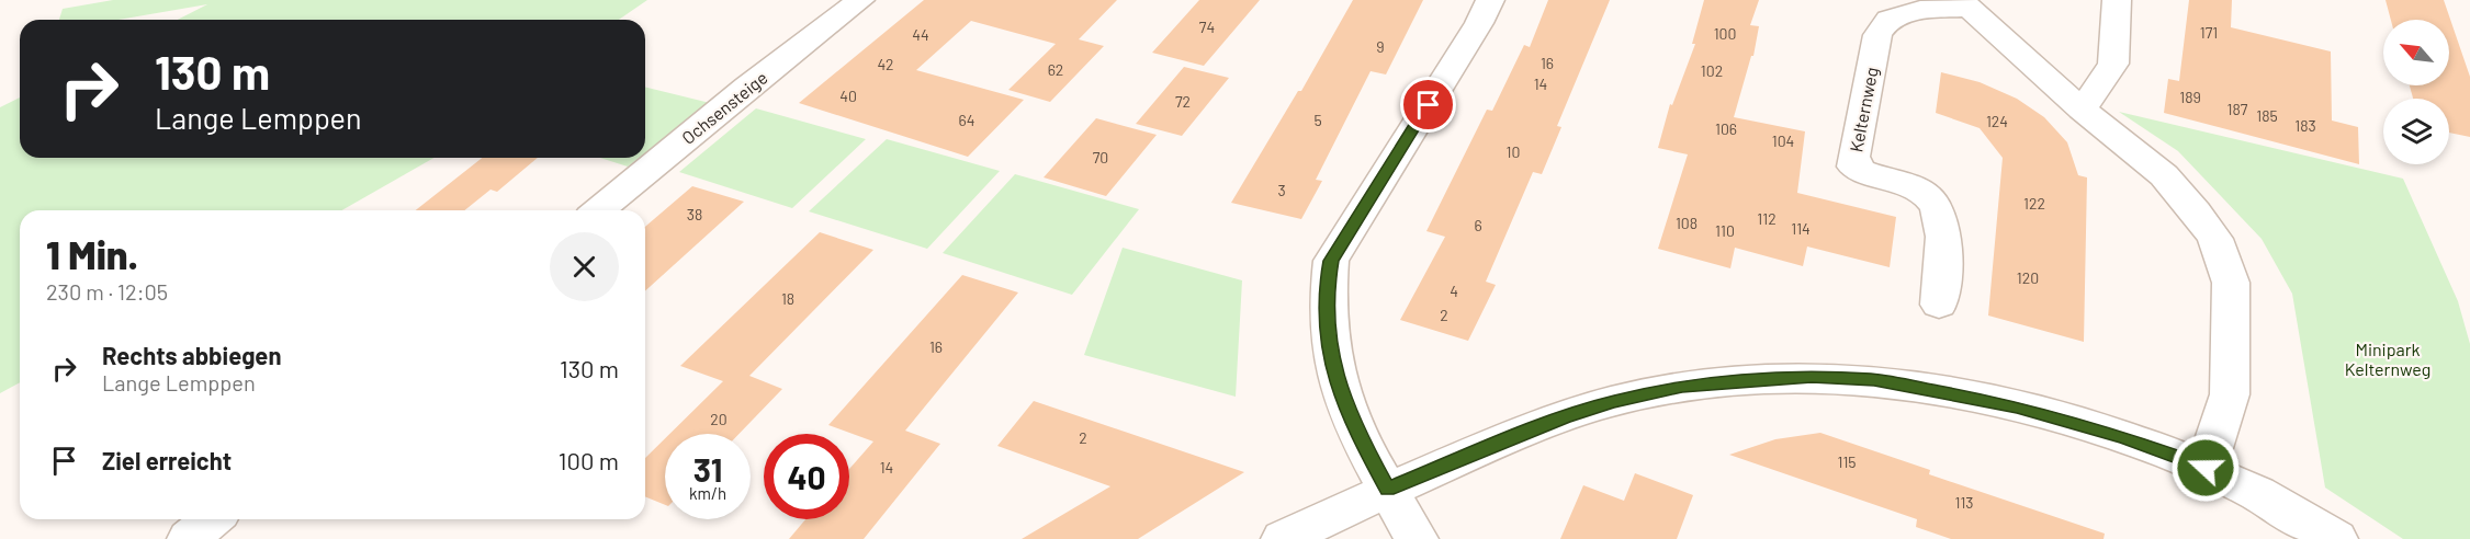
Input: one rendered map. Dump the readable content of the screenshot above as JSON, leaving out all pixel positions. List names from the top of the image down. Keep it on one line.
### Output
{"streets":{"street":["Ochsensteige","Kelternweg"]},"parks":["Minipark Kelternweg"],"house_numbers":["74","171","100","44","9","16","42","62","102","14","40","189","72","187","185","64","5","124","183","106","104","10","70","3","122","38","112","108","6","114","110","120","4","18","2","16","20","2","115","14","113"],"north":"top left","page":{"turn":["130 m","Lange Lemppen"],"heading":["1 Min.","230 m · 12:05"],"list":[{"name":"Rechts abbiegen","note":"Lange Lemppen","value":"130 m"},{"name":"Ziel erreicht","value":"100 m"}],"speed":"31 km/h","limit":"40"}}
